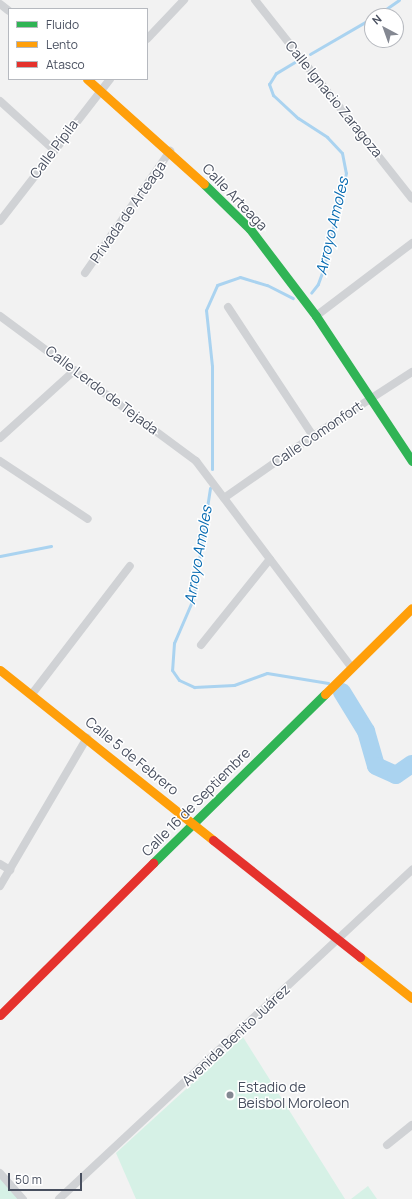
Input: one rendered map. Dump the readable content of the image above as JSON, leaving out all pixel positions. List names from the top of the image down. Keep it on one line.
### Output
{"streets":{"street":["Calle Ignacio Zaragoza","Calle Pípila","Calle Arteaga","Privada de Arteaga","Calle Lerdo de Tejada","Calle Comonfort","Calle 5 de Febrero","Calle 16 de Septiembre","Avenida Benito Juárez"]},"crossings":[["Calle Pípila","Calle Arteaga"],["Calle Arteaga","Privada de Arteaga"],["Calle Arteaga","Calle Comonfort"],["Calle Lerdo de Tejada","Calle Comonfort"],["Calle 5 de Febrero","Calle 16 de Septiembre"],["Calle 5 de Febrero","Avenida Benito Juárez"]],"water":["Arroyo Amoles"],"places":["Estadio de Beisbol Moroleon"],"legend":["Fluido","Lento","Atasco"],"scale_bar":"50 m","north":"top left"}
